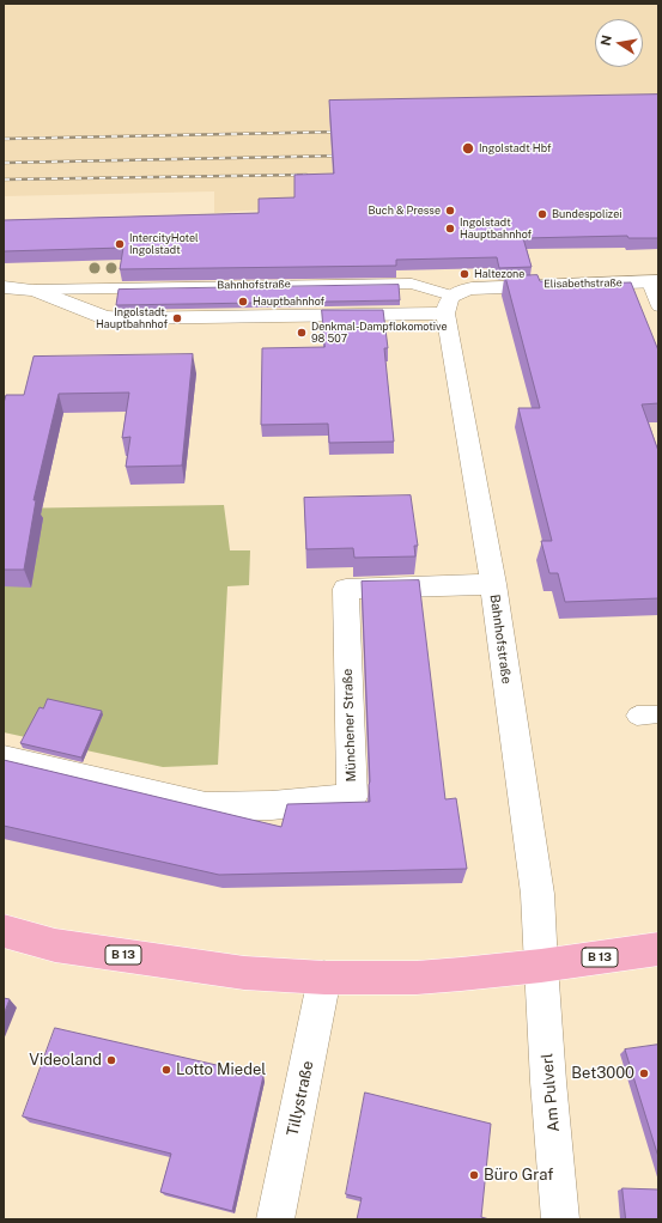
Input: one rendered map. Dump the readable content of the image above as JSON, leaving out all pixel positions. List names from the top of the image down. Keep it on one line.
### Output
{"streets":{"main road":["B 13"],"street":["Elisabethstraße","Bahnhofstraße","Münchener Straße","Am Pulverl","Tillystraße"]},"crossings":[["Elisabethstraße","Bahnhofstraße"],["Bahnhofstraße","Münchener Straße"],["Bahnhofstraße","B 13"],["Bahnhofstraße","Am Pulverl"],["B 13","Am Pulverl"],["B 13","Tillystraße"]],"places":["Ingolstadt Hbf","Buch & Presse","Bundespolizei","Ingolstadt Hauptbahnhof","IntercityHotel Ingolstadt","Haltezone","Hauptbahnhof","Ingolstadt, Hauptbahnhof","Denkmal-Dampflokomotive 98 507","Videoland","Lotto Miedel","Bet3000","Büro Graf"],"north":"left"}
